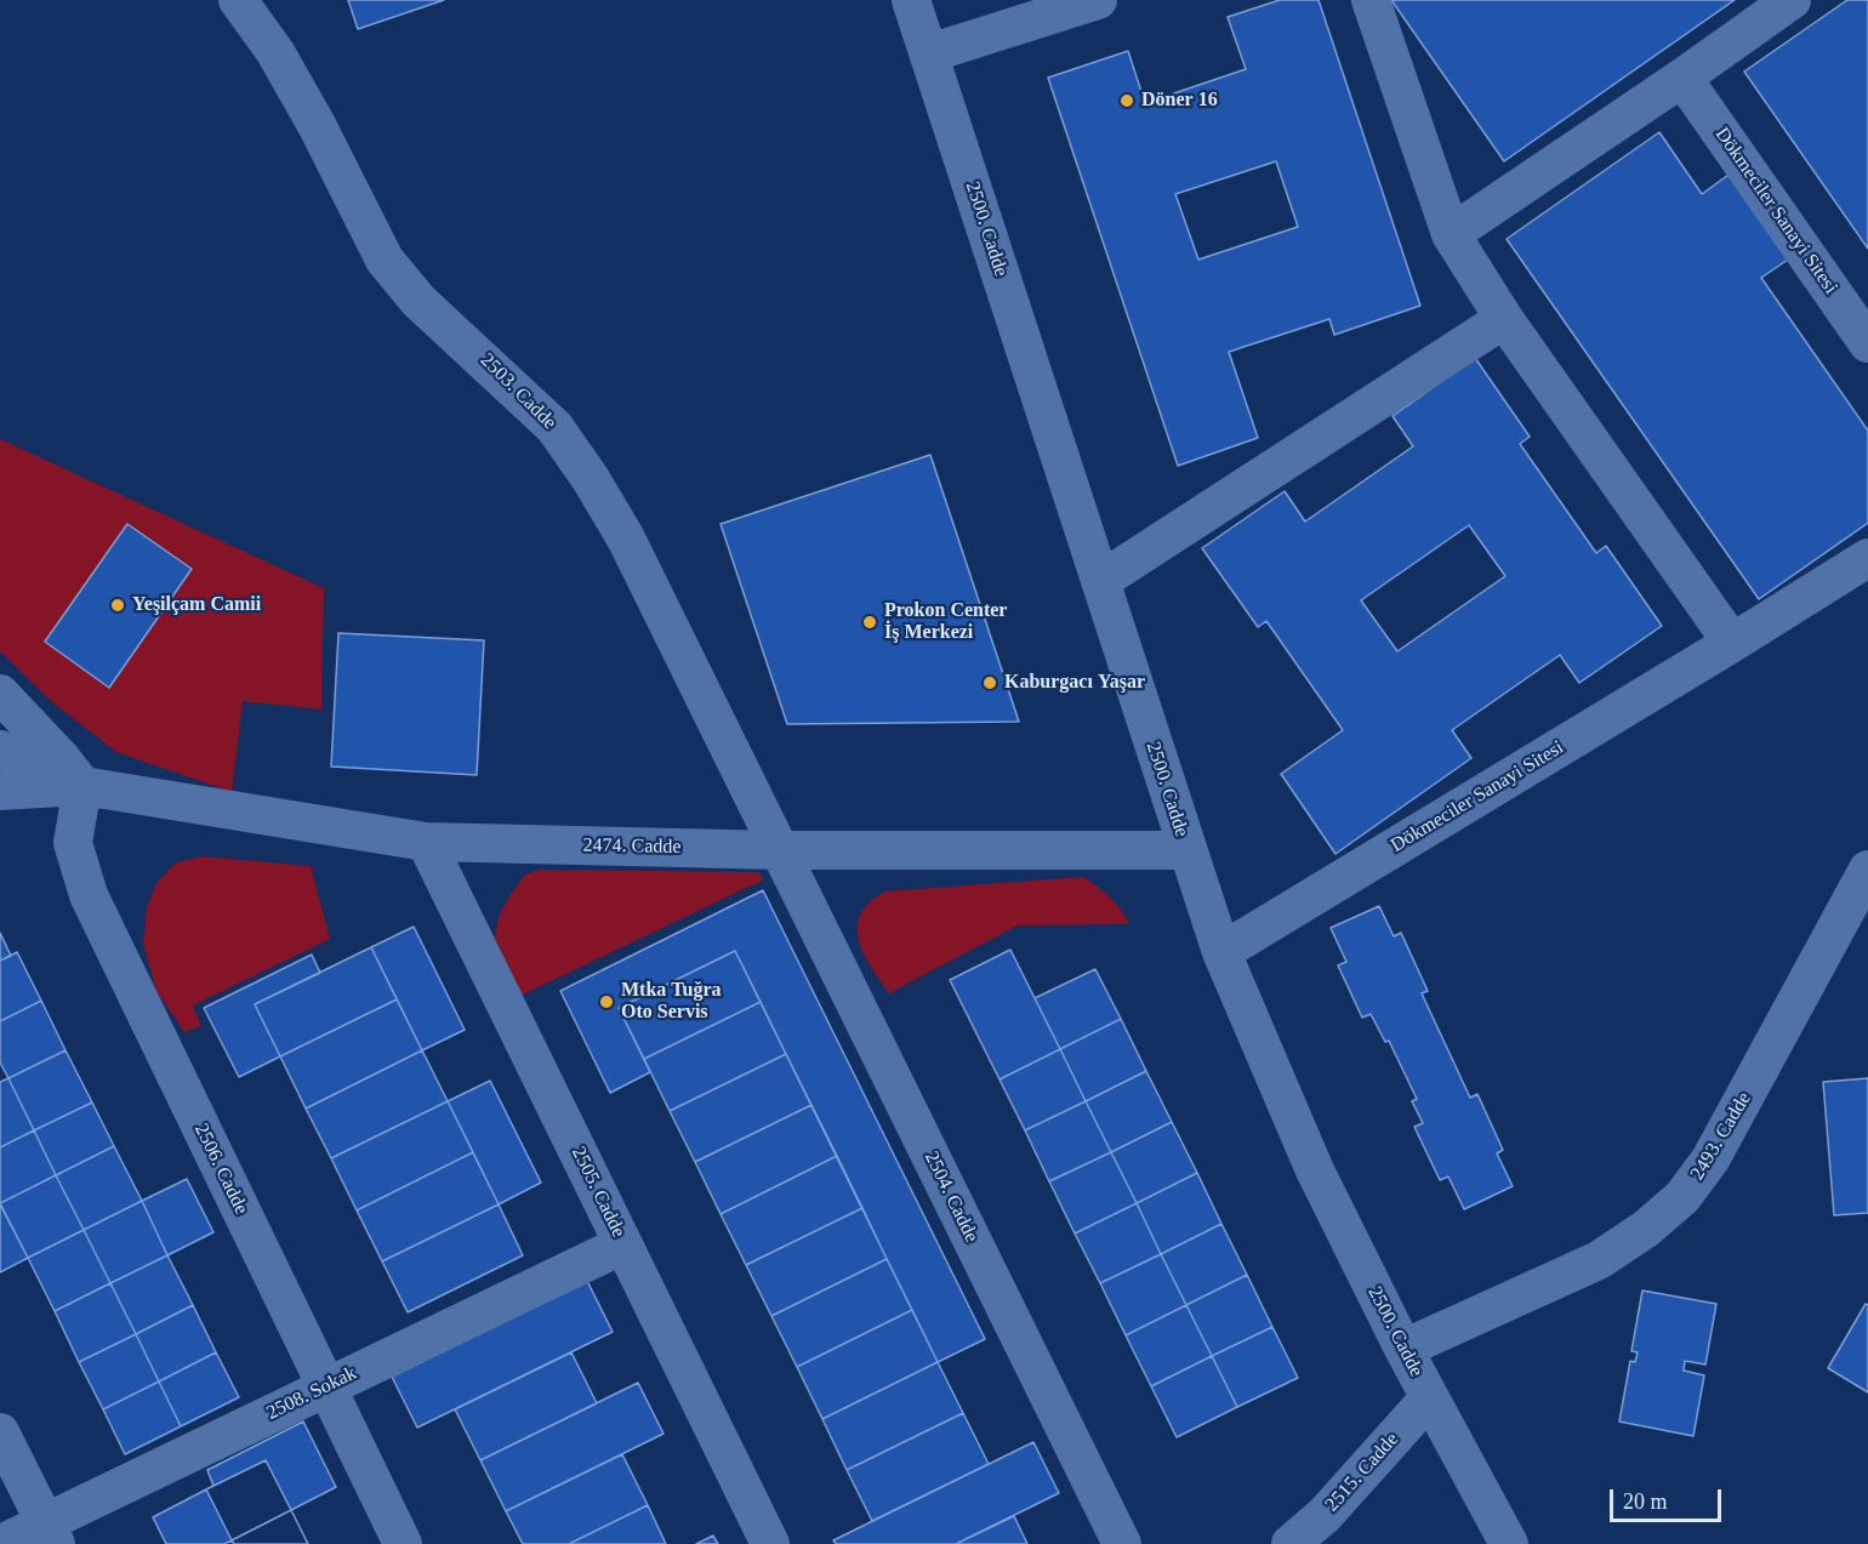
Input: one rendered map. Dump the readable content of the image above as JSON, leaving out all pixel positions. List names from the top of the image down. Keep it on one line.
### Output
{"streets":{"street":["Dökmeciler Sanayi Sitesi","2500. Cadde","2503. Cadde","2474. Cadde","2493. Cadde","2506. Cadde","2505. Cadde","2504. Cadde","2508. Sokak","2515. Cadde"]},"crossings":[["Dökmeciler Sanayi Sitesi","2500. Cadde"],["2500. Cadde","2474. Cadde"],["2500. Cadde","2493. Cadde"],["2500. Cadde","2515. Cadde"],["2503. Cadde","2474. Cadde"],["2503. Cadde","2504. Cadde"],["2474. Cadde","2506. Cadde"],["2474. Cadde","2505. Cadde"],["2474. Cadde","2504. Cadde"],["2506. Cadde","2508. Sokak"],["2505. Cadde","2508. Sokak"]],"places":["Döner 16","Yeşilçam Camii","Prokon Center İş Merkezi","Kaburgacı Yaşar","Mtka Tuğra Oto Servis"],"scale_bar":"20 m"}
